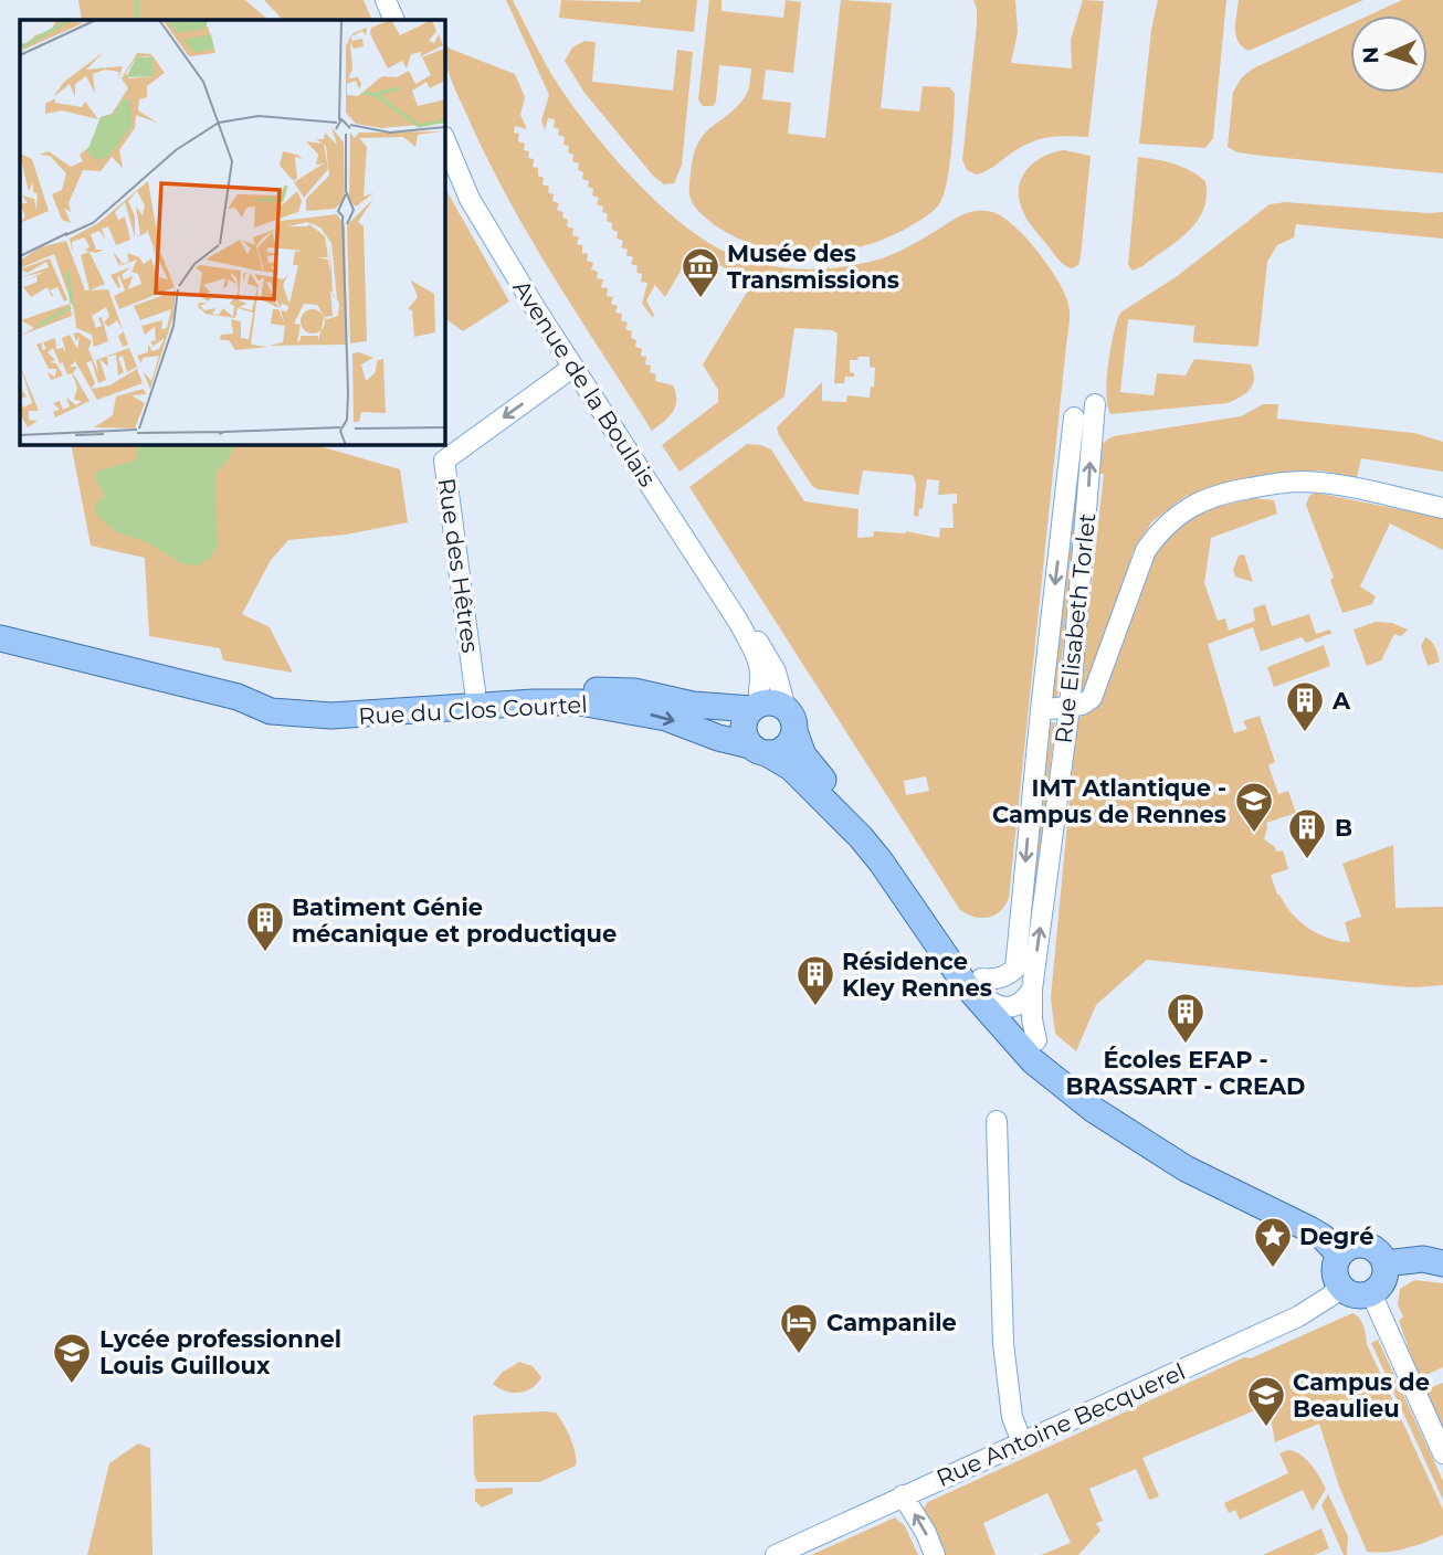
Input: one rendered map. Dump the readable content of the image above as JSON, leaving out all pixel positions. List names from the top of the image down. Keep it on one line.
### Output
{"streets":{"main road":["Rue du Clos Courtel"],"street":["Avenue de la Boulais","Rue des Hêtres","Rue Elisabeth Torlet","Rue Antoine Becquerel"]},"crossings":[["Avenue de la Boulais","Rue des Hêtres"],["Avenue de la Boulais","Rue du Clos Courtel"],["Rue des Hêtres","Rue du Clos Courtel"]],"one_way":["Rue des Hêtres"],"places":{"museum":["Musée des Transmissions"],"building":["A","B","Batiment Génie mécanique et productique","Résidence Kley Rennes","Écoles EFAP - BRASSART - CREAD"],"school or university":["IMT Atlantique - Campus de Rennes","Lycée professionnel Louis Guilloux","Campus de Beaulieu"],"place":["Degré"],"hotel":["Campanile"]},"north":"left"}
